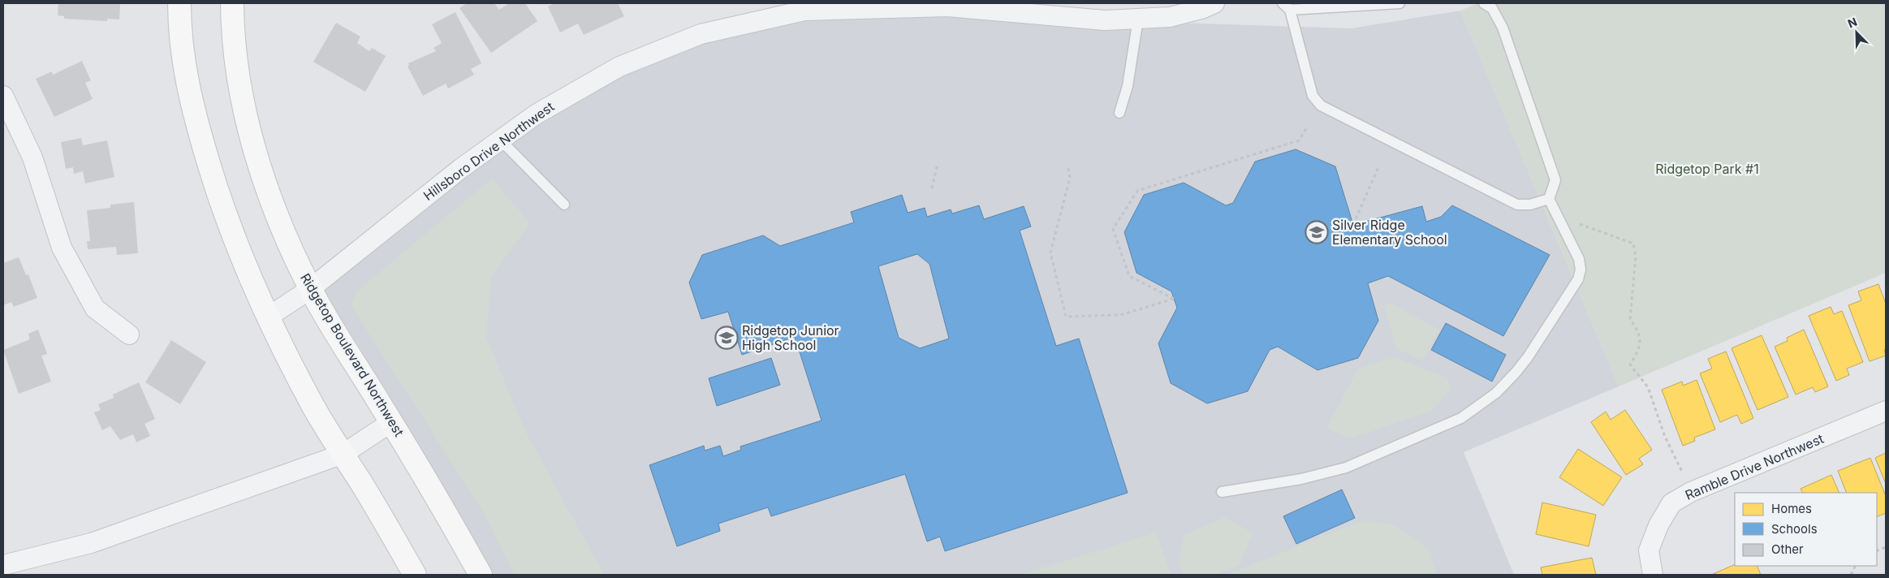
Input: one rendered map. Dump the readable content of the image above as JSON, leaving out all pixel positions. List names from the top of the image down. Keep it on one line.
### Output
{"streets":{"main road":["Ridgetop Boulevard Northwest"],"street":["Hillsboro Drive Northwest","Ramble Drive Northwest"]},"crossings":[["Hillsboro Drive Northwest","Ridgetop Boulevard Northwest"]],"parks":["Ridgetop Park #1"],"places":{"school or university":["Silver Ridge Elementary School","Ridgetop Junior High School"]},"legend":["Homes","Schools","Other"],"north":"top left"}
